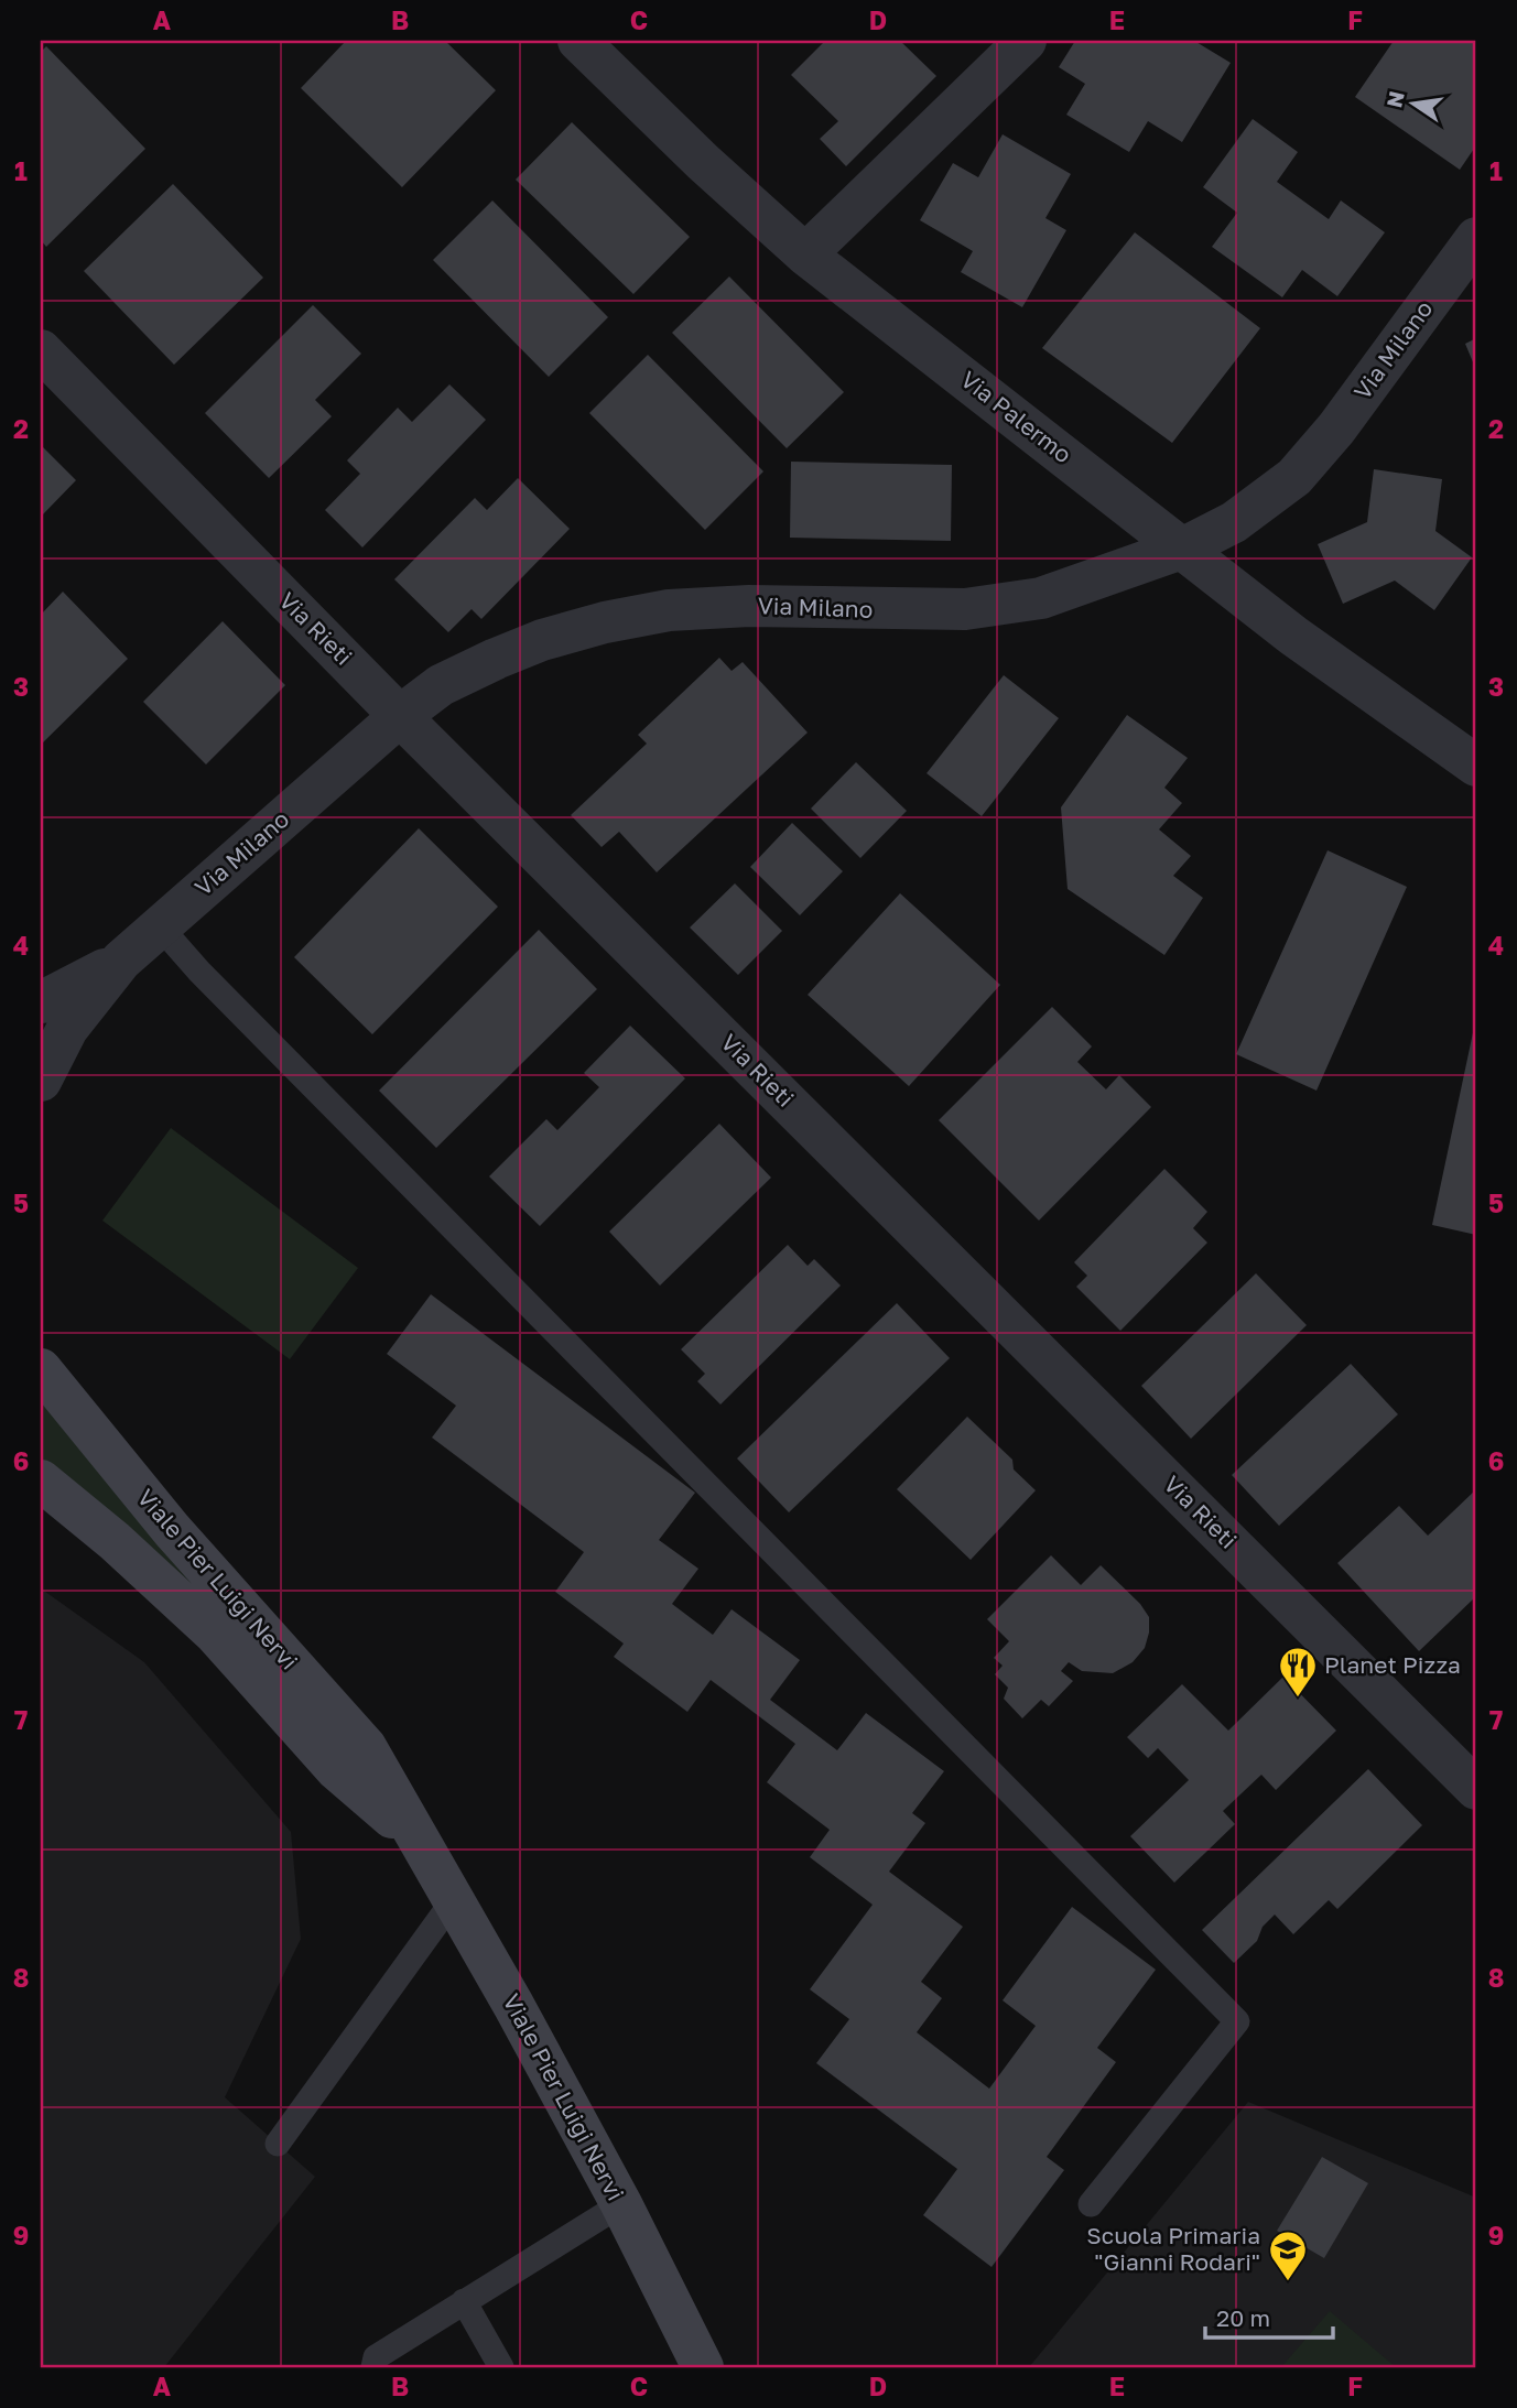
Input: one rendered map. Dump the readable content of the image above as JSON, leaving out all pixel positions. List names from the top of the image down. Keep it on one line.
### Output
{"streets":{"street":["Via Milano","Via Palermo","Via Rieti","Viale Pier Luigi Nervi"]},"crossings":[["Via Milano","Via Palermo"],["Via Milano","Via Rieti"]],"places":{"restaurant":["Planet Pizza"],"school or university":["Scuola Primaria \"Gianni Rodari\""]},"scale_bar":"20 m","north":"left","grid":{"columns":["A","B","C","D","E","F"],"rows":["1","2","3","4","5","6","7","8","9"]}}
